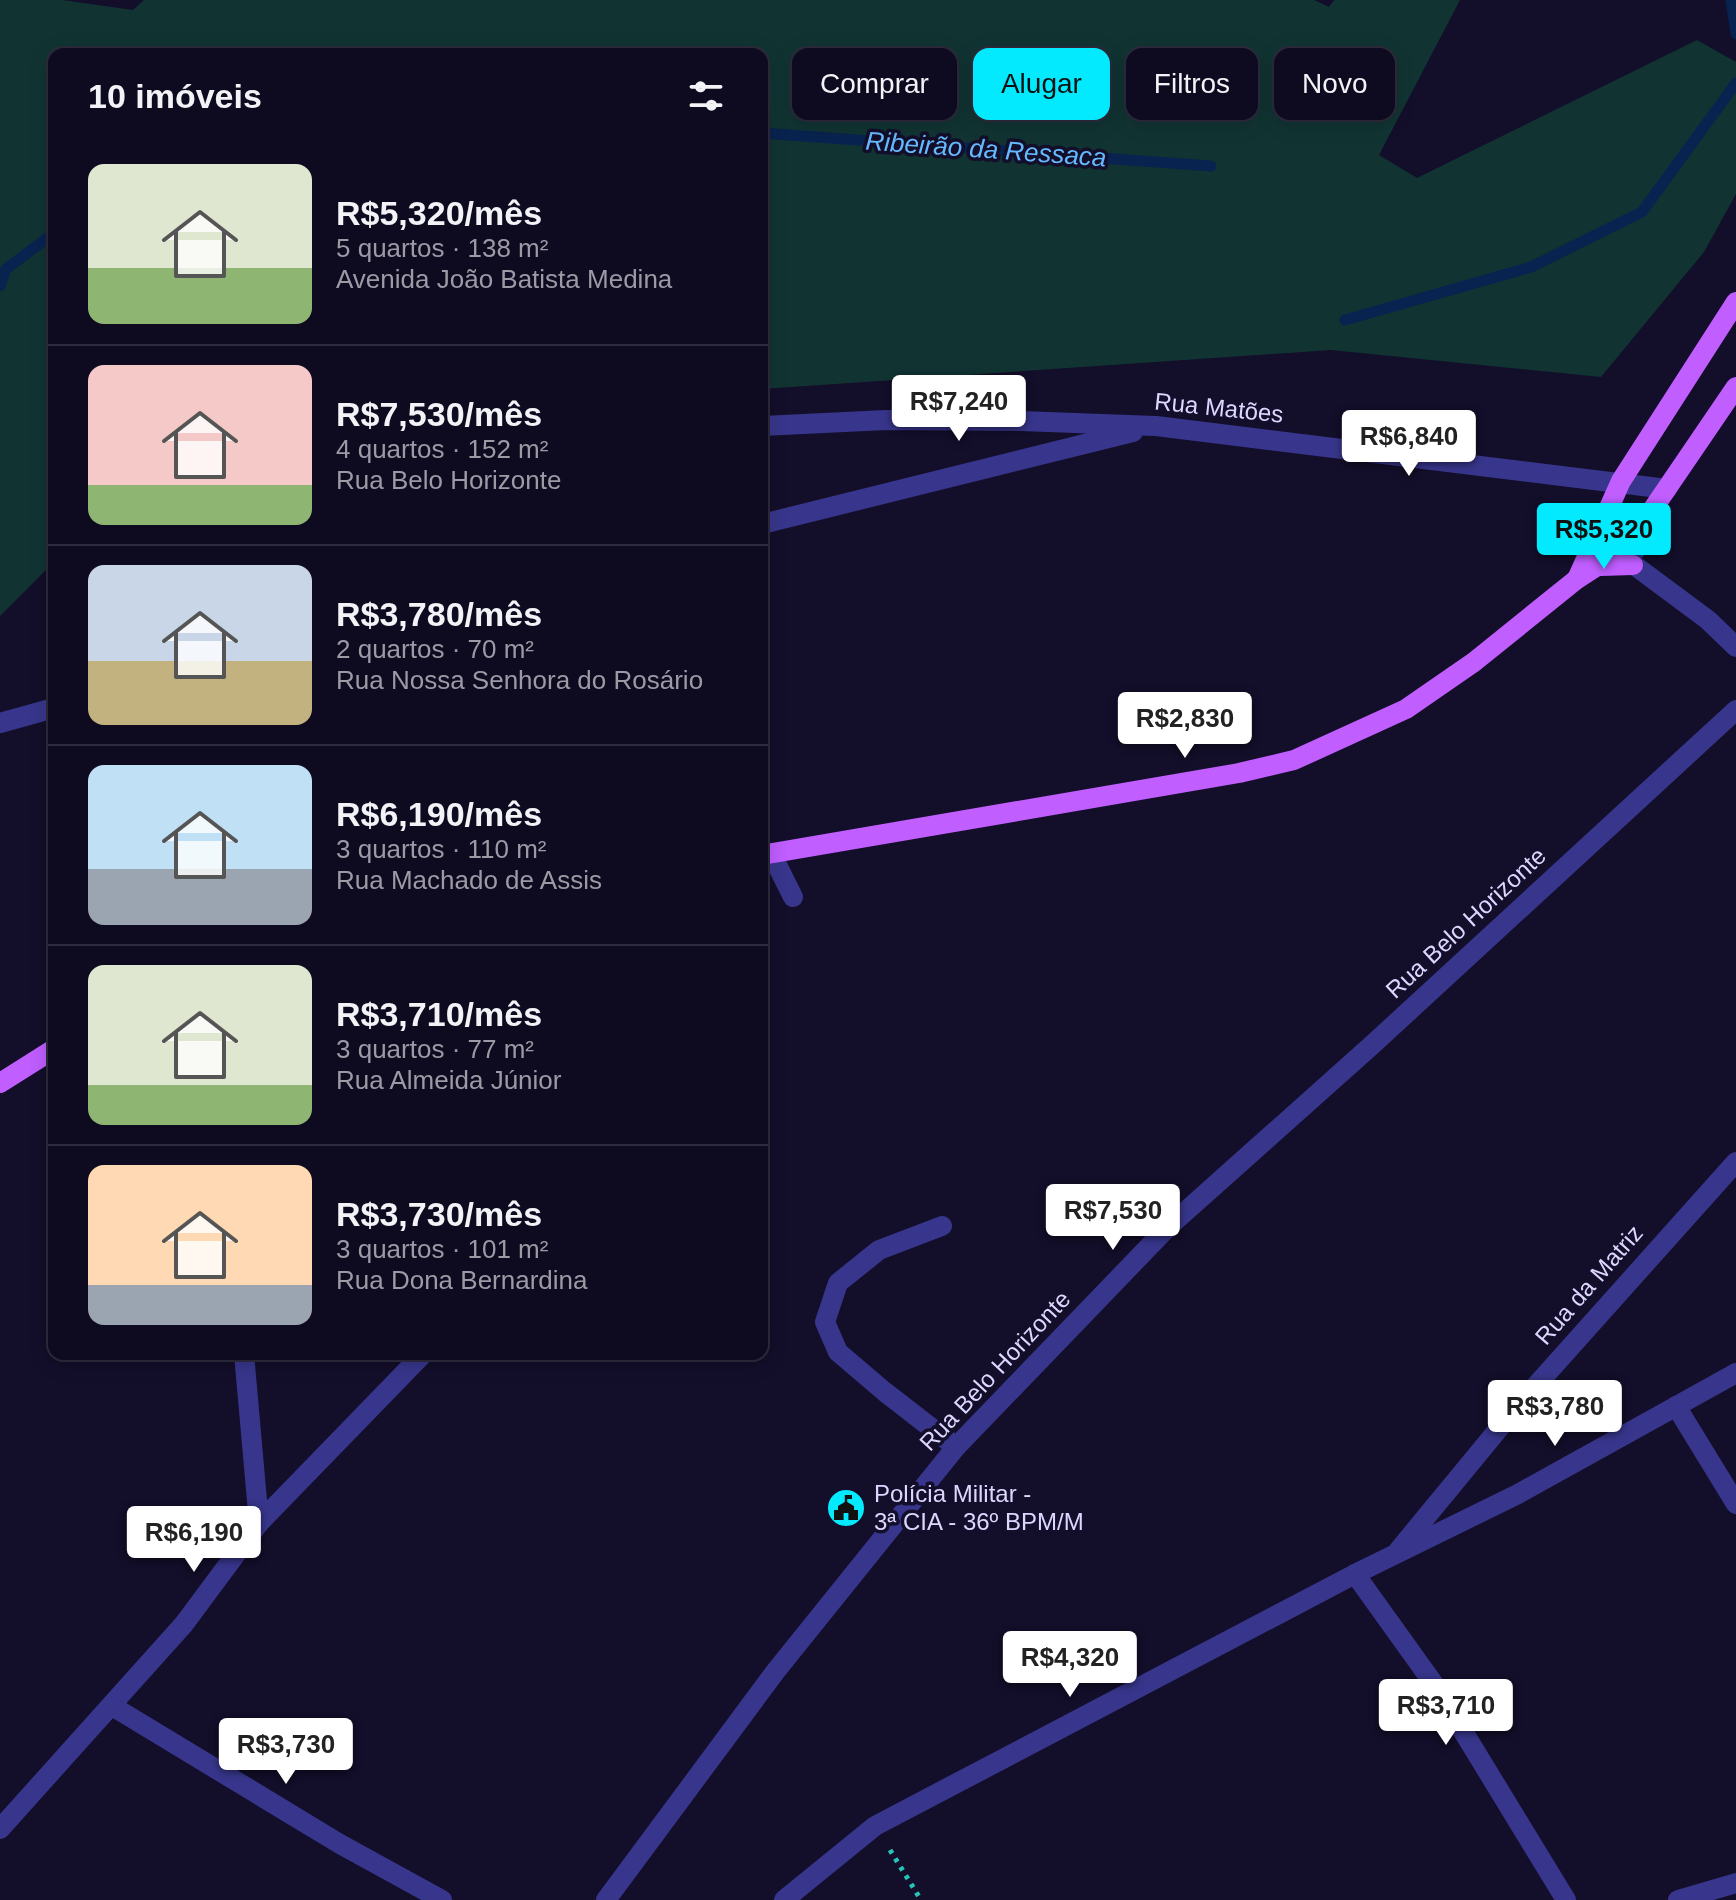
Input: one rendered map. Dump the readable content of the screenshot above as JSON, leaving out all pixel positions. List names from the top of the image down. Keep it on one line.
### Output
{"streets":{"street":["Rua Matões","Rua Belo Horizonte","Rua da Matriz"]},"water":["Ribeirão da Ressaca"],"places":{"public building":["Polícia Militar - 3ª CIA - 36º BPM/M"]},"page":{"chip":["Comprar","Alugar","Filtros","Novo"],"heading":"10 imóveis","list":[{"name":"R$5,320/mês","note":"5 quartos · 138 m² · Avenida João Batista Medina"},{"name":"R$7,530/mês","note":"4 quartos · 152 m² · Rua Belo Horizonte"},{"name":"R$3,780/mês","note":"2 quartos · 70 m² · Rua Nossa Senhora do Rosário"},{"name":"R$6,190/mês","note":"3 quartos · 110 m² · Rua Machado de Assis"},{"name":"R$3,710/mês","note":"3 quartos · 77 m² · Rua Almeida Júnior"},{"name":"R$3,730/mês","note":"3 quartos · 101 m² · Rua Dona Bernardina"}],"price":["R$7,240","R$6,840","R$5,320","R$2,830","R$7,530","R$3,780","R$6,190","R$4,320","R$3,710","R$3,730"]}}
